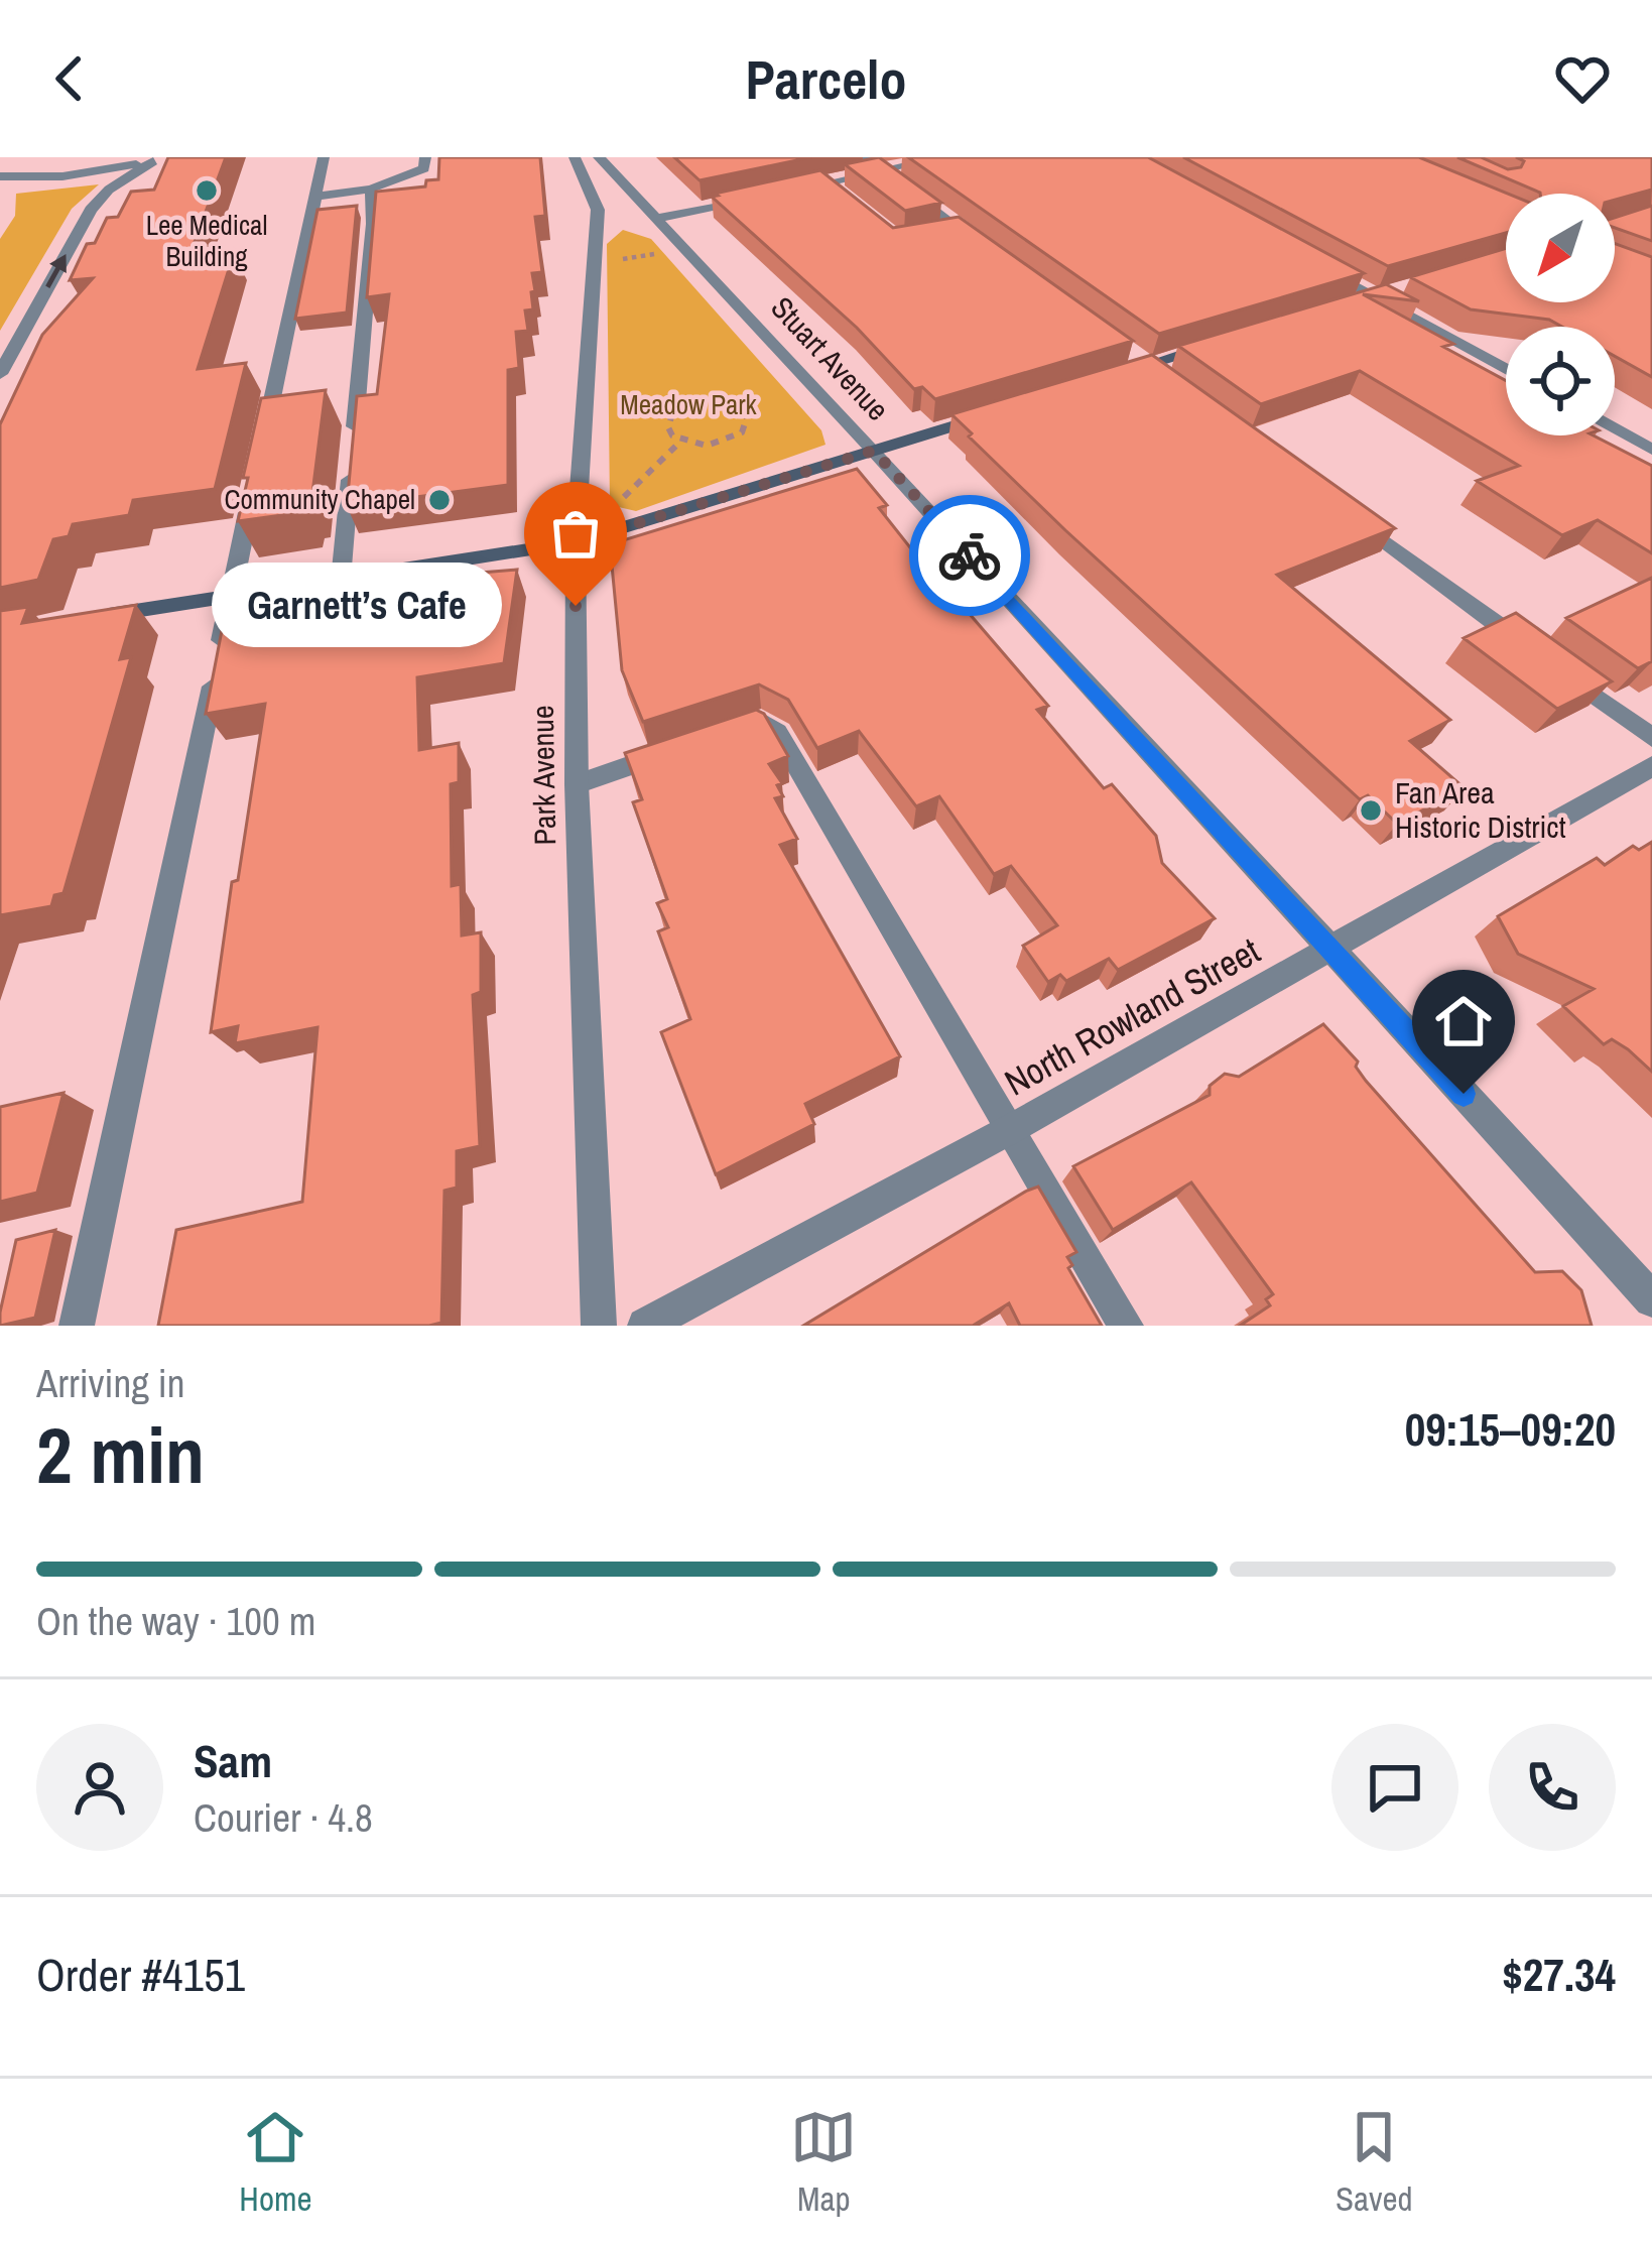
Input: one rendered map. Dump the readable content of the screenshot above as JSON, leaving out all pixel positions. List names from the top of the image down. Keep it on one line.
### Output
{"streets":{"street":["Stuart Avenue","Park Avenue","North Rowland Street"]},"crossings":[["Stuart Avenue","North Rowland Street"]],"parks":["Meadow Park"],"places":["Lee Medical Building","Community Chapel","Garnett’s Cafe","Fan Area Historic District"],"north":"bottom left","page":{"header":"Parcelo","bubble":"Garnett’s Cafe","heading":["2 min","Arriving in","09:15–09:20"],"panel":["Sam","Courier · 4.8","Order #4151","$27.34"],"bar":"On the way · 100 m","tabs":["Home","Map","Saved"]}}
